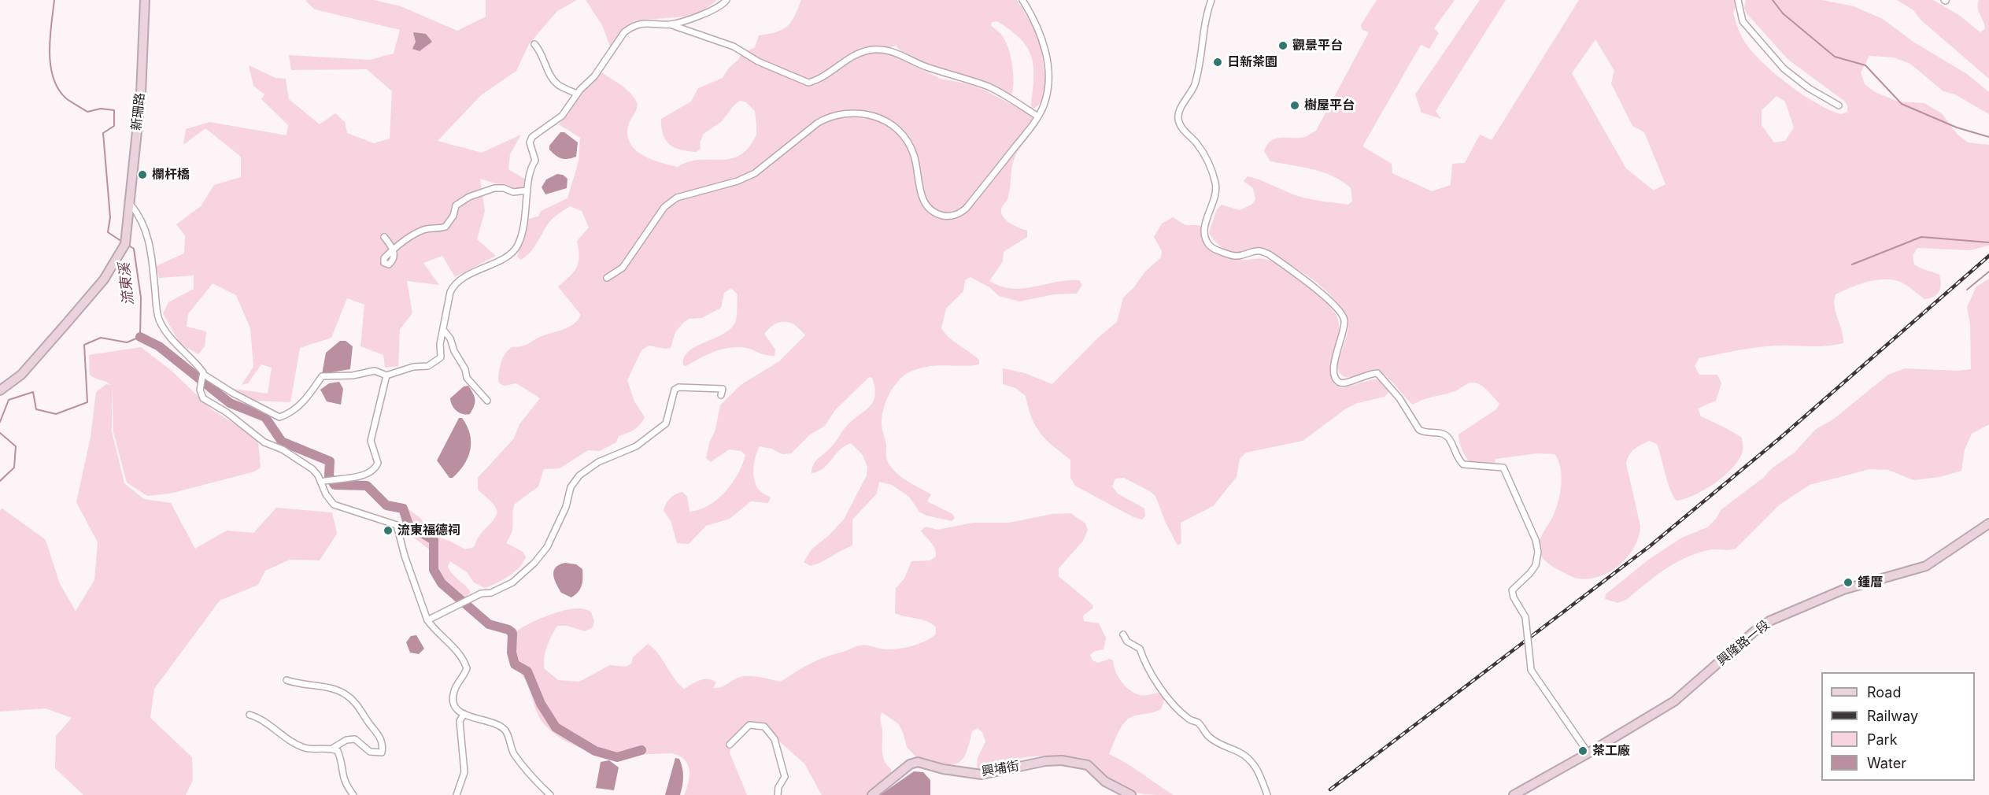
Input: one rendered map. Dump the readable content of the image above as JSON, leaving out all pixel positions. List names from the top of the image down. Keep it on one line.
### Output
{"streets":{"street":["新珊路","興隆路一段","興埔街"]},"water":["流東溪"],"places":["觀景平台","日新茶園","樹屋平台","欄杆橋","流東福德祠","鍾厝","茶工廠"],"legend":["Road","Railway","Park","Water"]}
